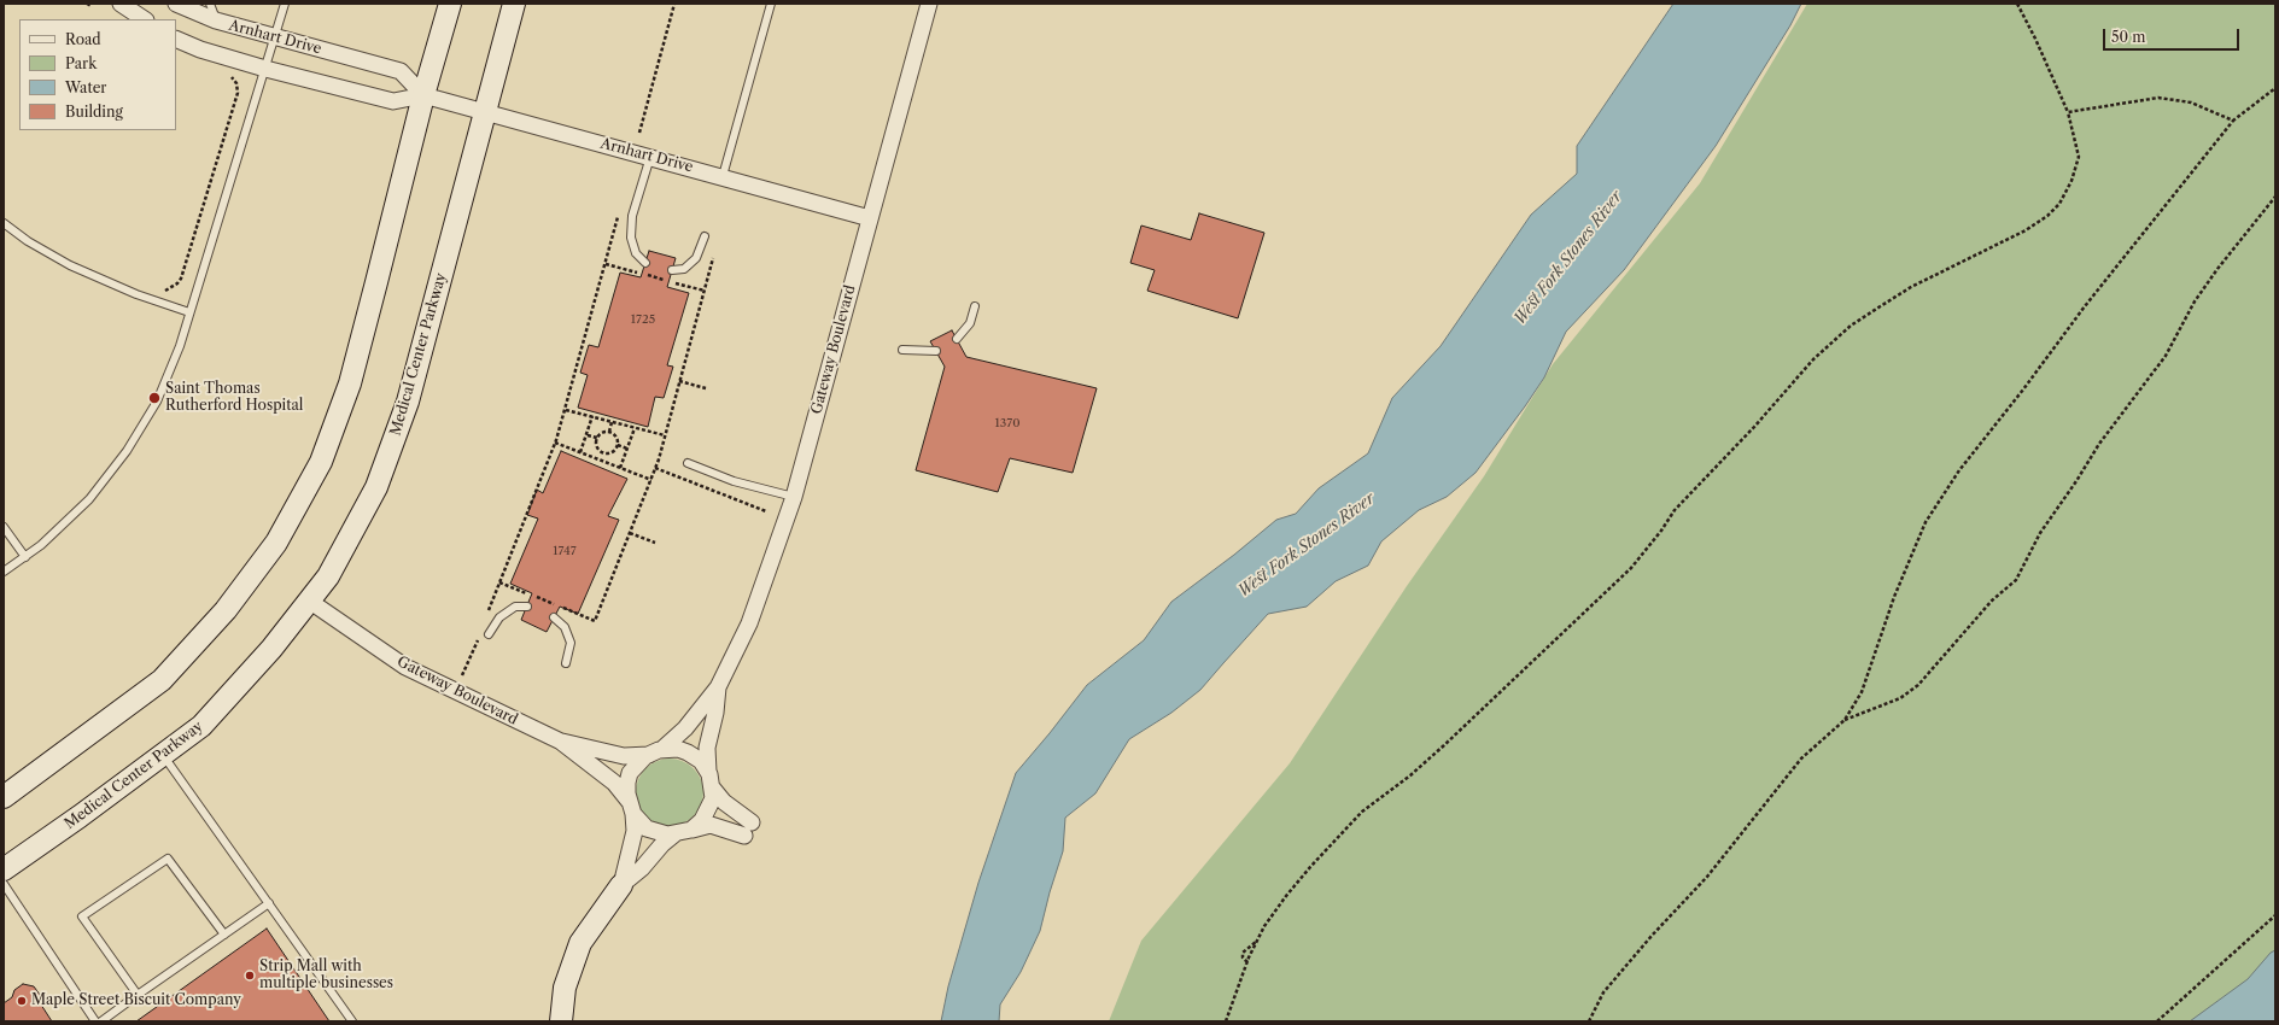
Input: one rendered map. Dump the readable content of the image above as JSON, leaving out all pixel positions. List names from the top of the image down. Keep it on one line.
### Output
{"streets":{"main road":["Medical Center Parkway"],"street":["Arnhart Drive","Gateway Boulevard"]},"crossings":[["Arnhart Drive","Gateway Boulevard"],["Arnhart Drive","Medical Center Parkway"],["Gateway Boulevard","Medical Center Parkway"]],"water":["West Fork Stones River"],"places":["Saint Thomas Rutherford Hospital","Strip Mall with multiple businesses","Maple Street Biscuit Company"],"house_numbers":["1725","1370","1747"],"legend":["Road","Park","Water","Building"],"scale_bar":"50 m"}
